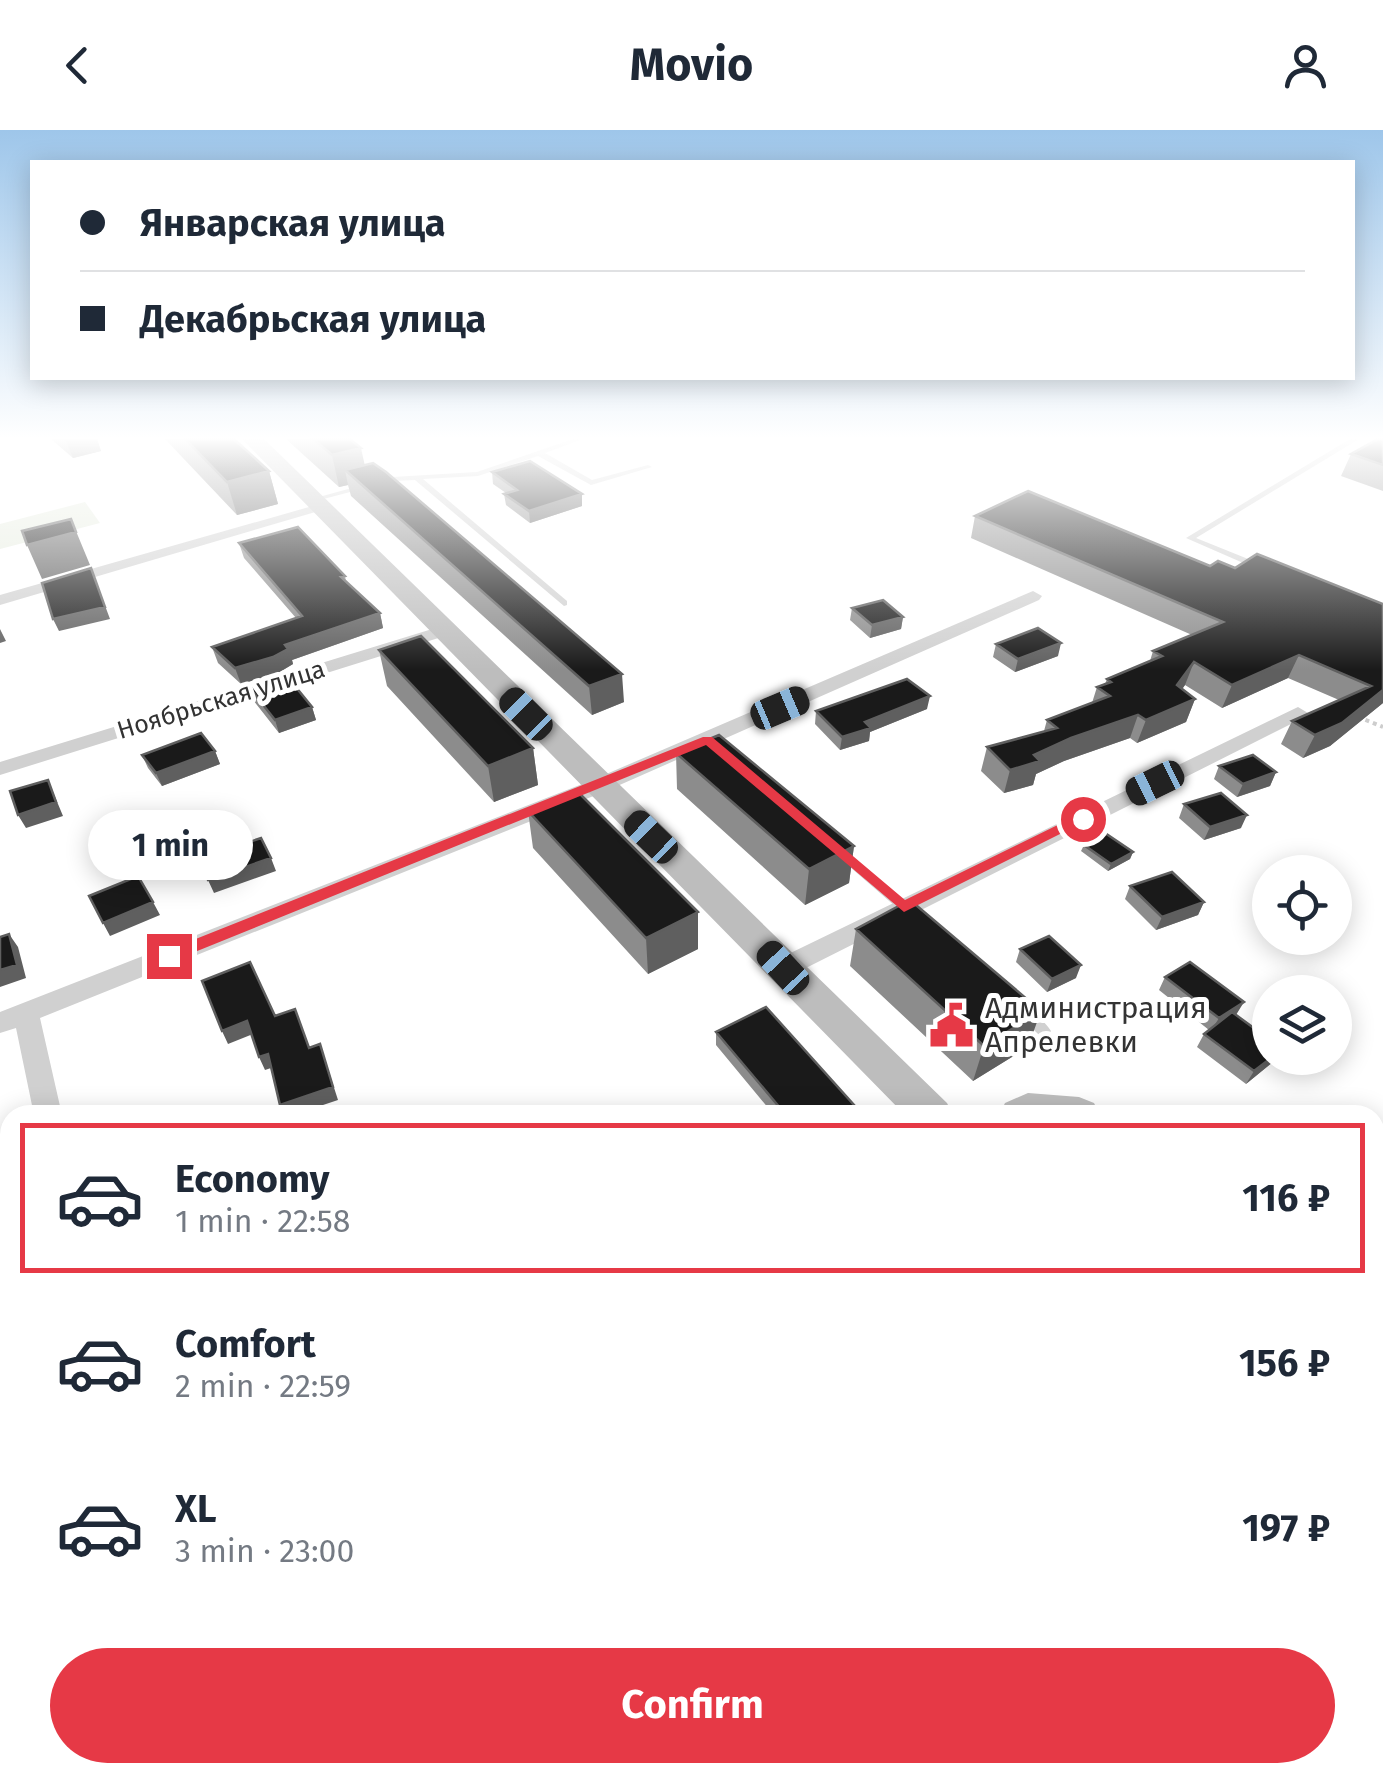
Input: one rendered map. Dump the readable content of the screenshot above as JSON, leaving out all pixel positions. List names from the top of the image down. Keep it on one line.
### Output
{"streets":{"street":["Ноябрьская улица"]},"places":{"public building":["Администрация Апрелевки"]},"page":{"header":"Movio","banner":["Январская улица","Декабрьская улица"],"bubble":"1 min","list":[{"name":"Economy","note":"1 min · 22:58","value":"116 ₽"},{"name":"Comfort","note":"2 min · 22:59","value":"156 ₽"},{"name":"XL","note":"3 min · 23:00","value":"197 ₽"}],"buttons":"Confirm"}}
